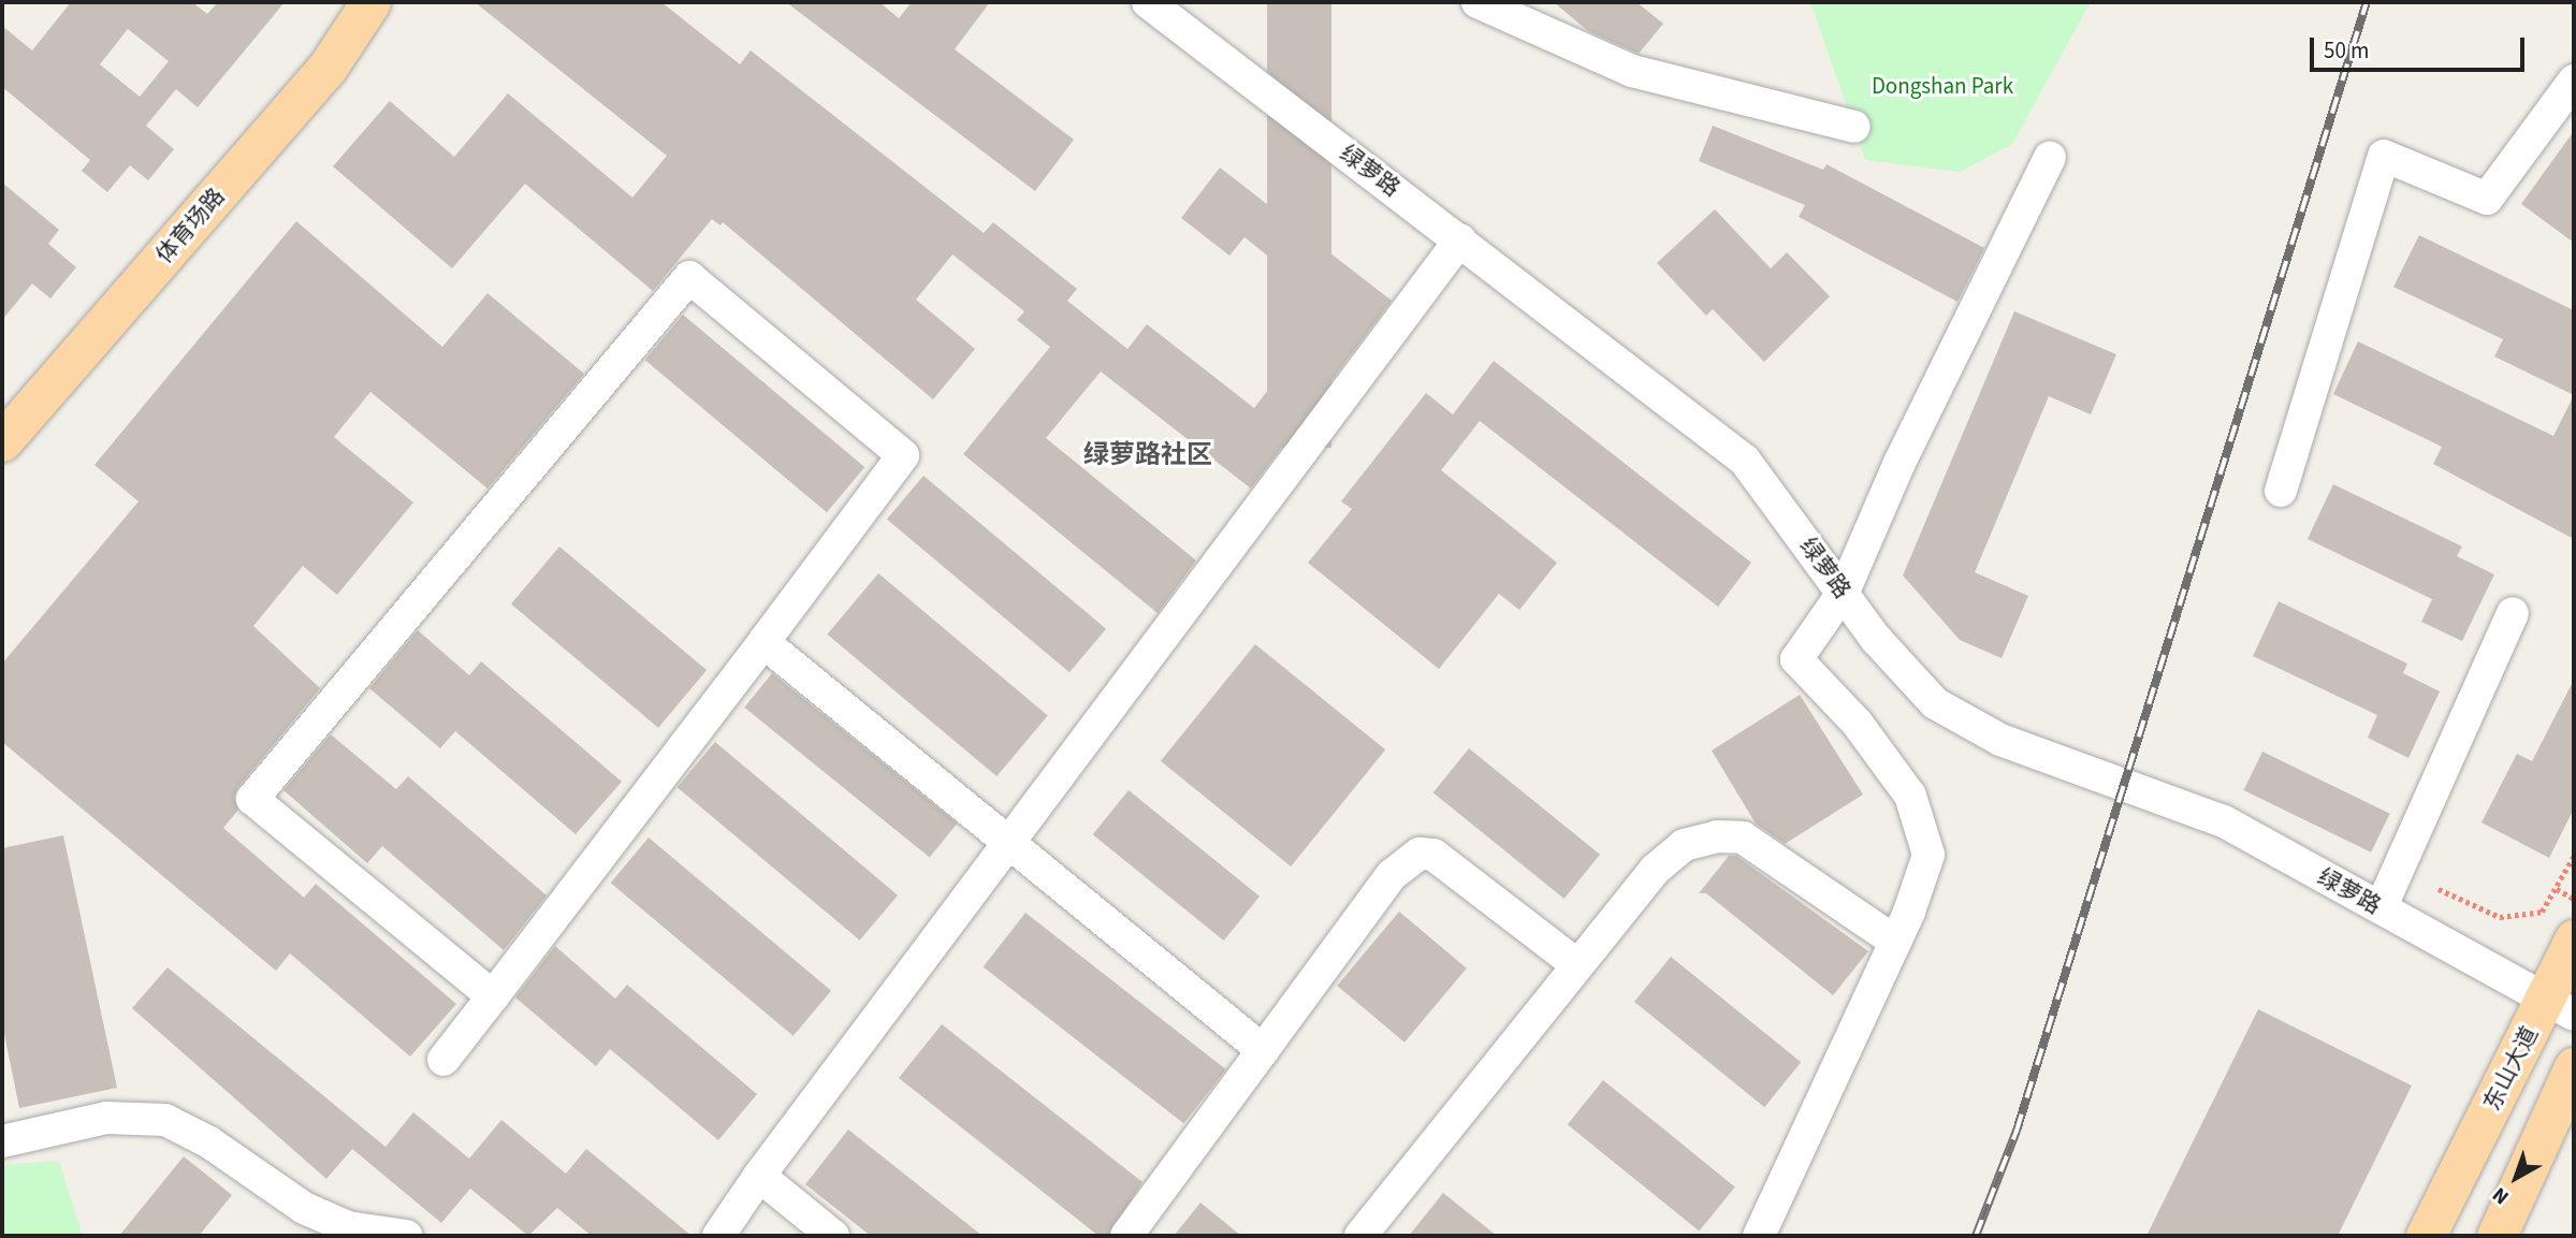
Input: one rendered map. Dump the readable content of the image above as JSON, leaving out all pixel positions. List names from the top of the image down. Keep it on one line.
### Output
{"streets":{"main road":["体育场路","东山大道"],"street":["绿萝路"]},"crossings":[["绿萝路","东山大道"]],"districts":["绿萝路社区"],"parks":["Dongshan Park"],"scale_bar":"50 m","north":"bottom left"}
